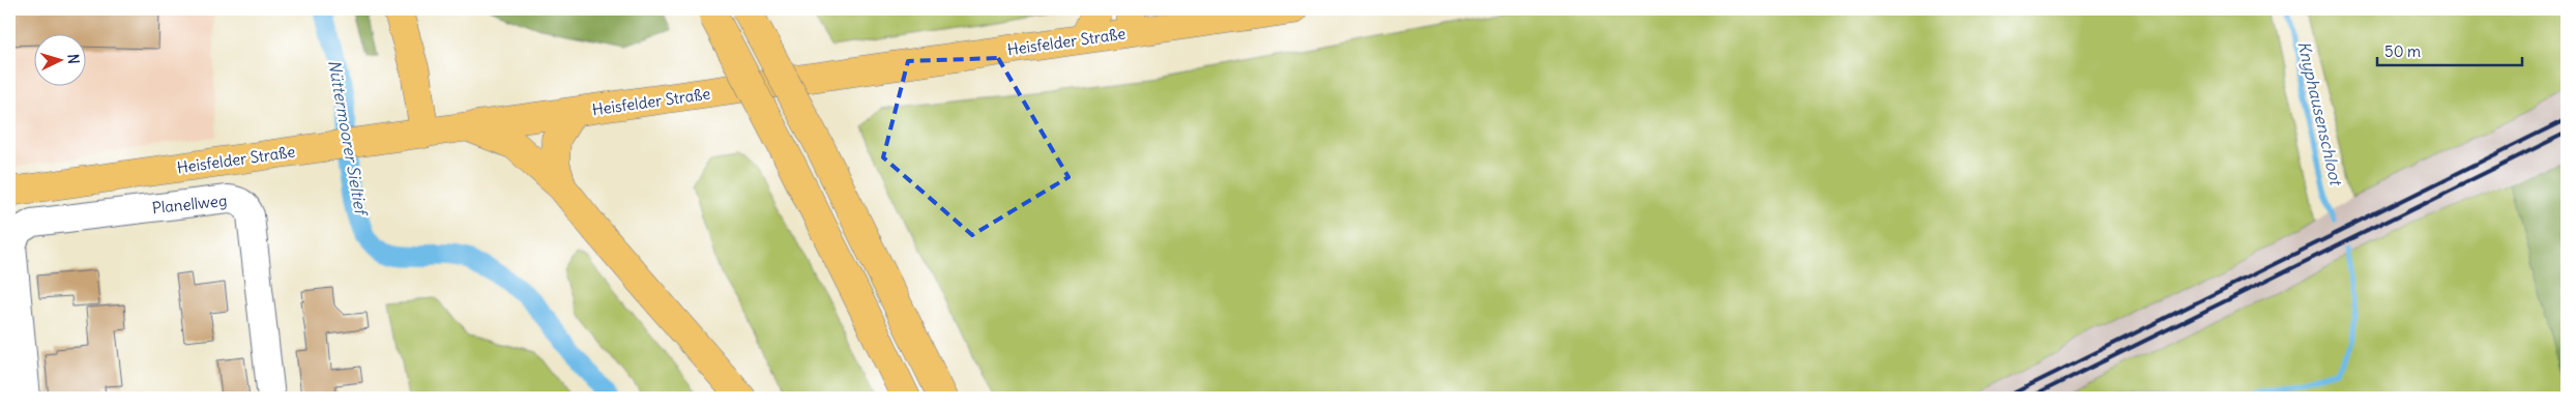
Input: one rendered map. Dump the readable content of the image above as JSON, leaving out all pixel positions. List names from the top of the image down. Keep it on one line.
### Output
{"streets":{"main road":["Heisfelder Straße"],"street":["Planellweg"]},"water":["Knyphausenschloot","Nüttermoorer Sieltief"],"scale_bar":"50 m","north":"right"}
